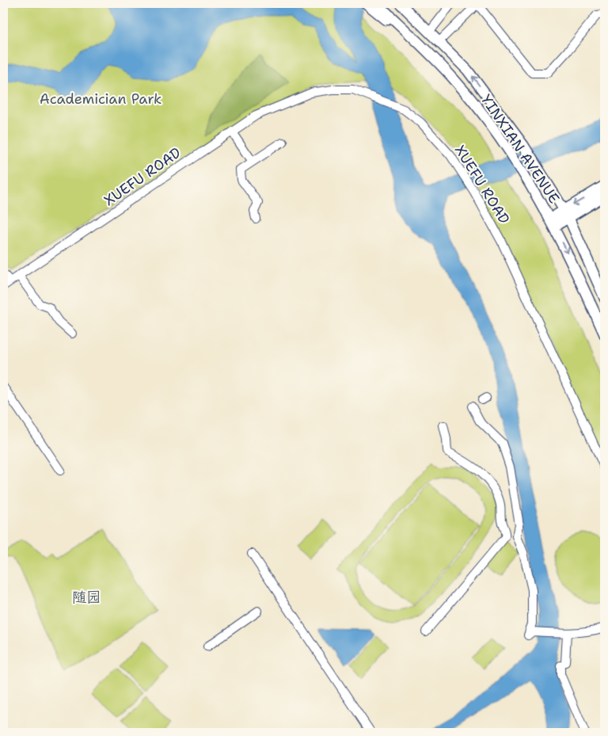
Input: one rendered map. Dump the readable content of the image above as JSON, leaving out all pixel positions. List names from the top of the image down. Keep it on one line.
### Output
{"streets":{"main road":["YINXIAN AVENUE"],"street":["XUEFU ROAD"]},"parks":["Academician Park","随园"]}
